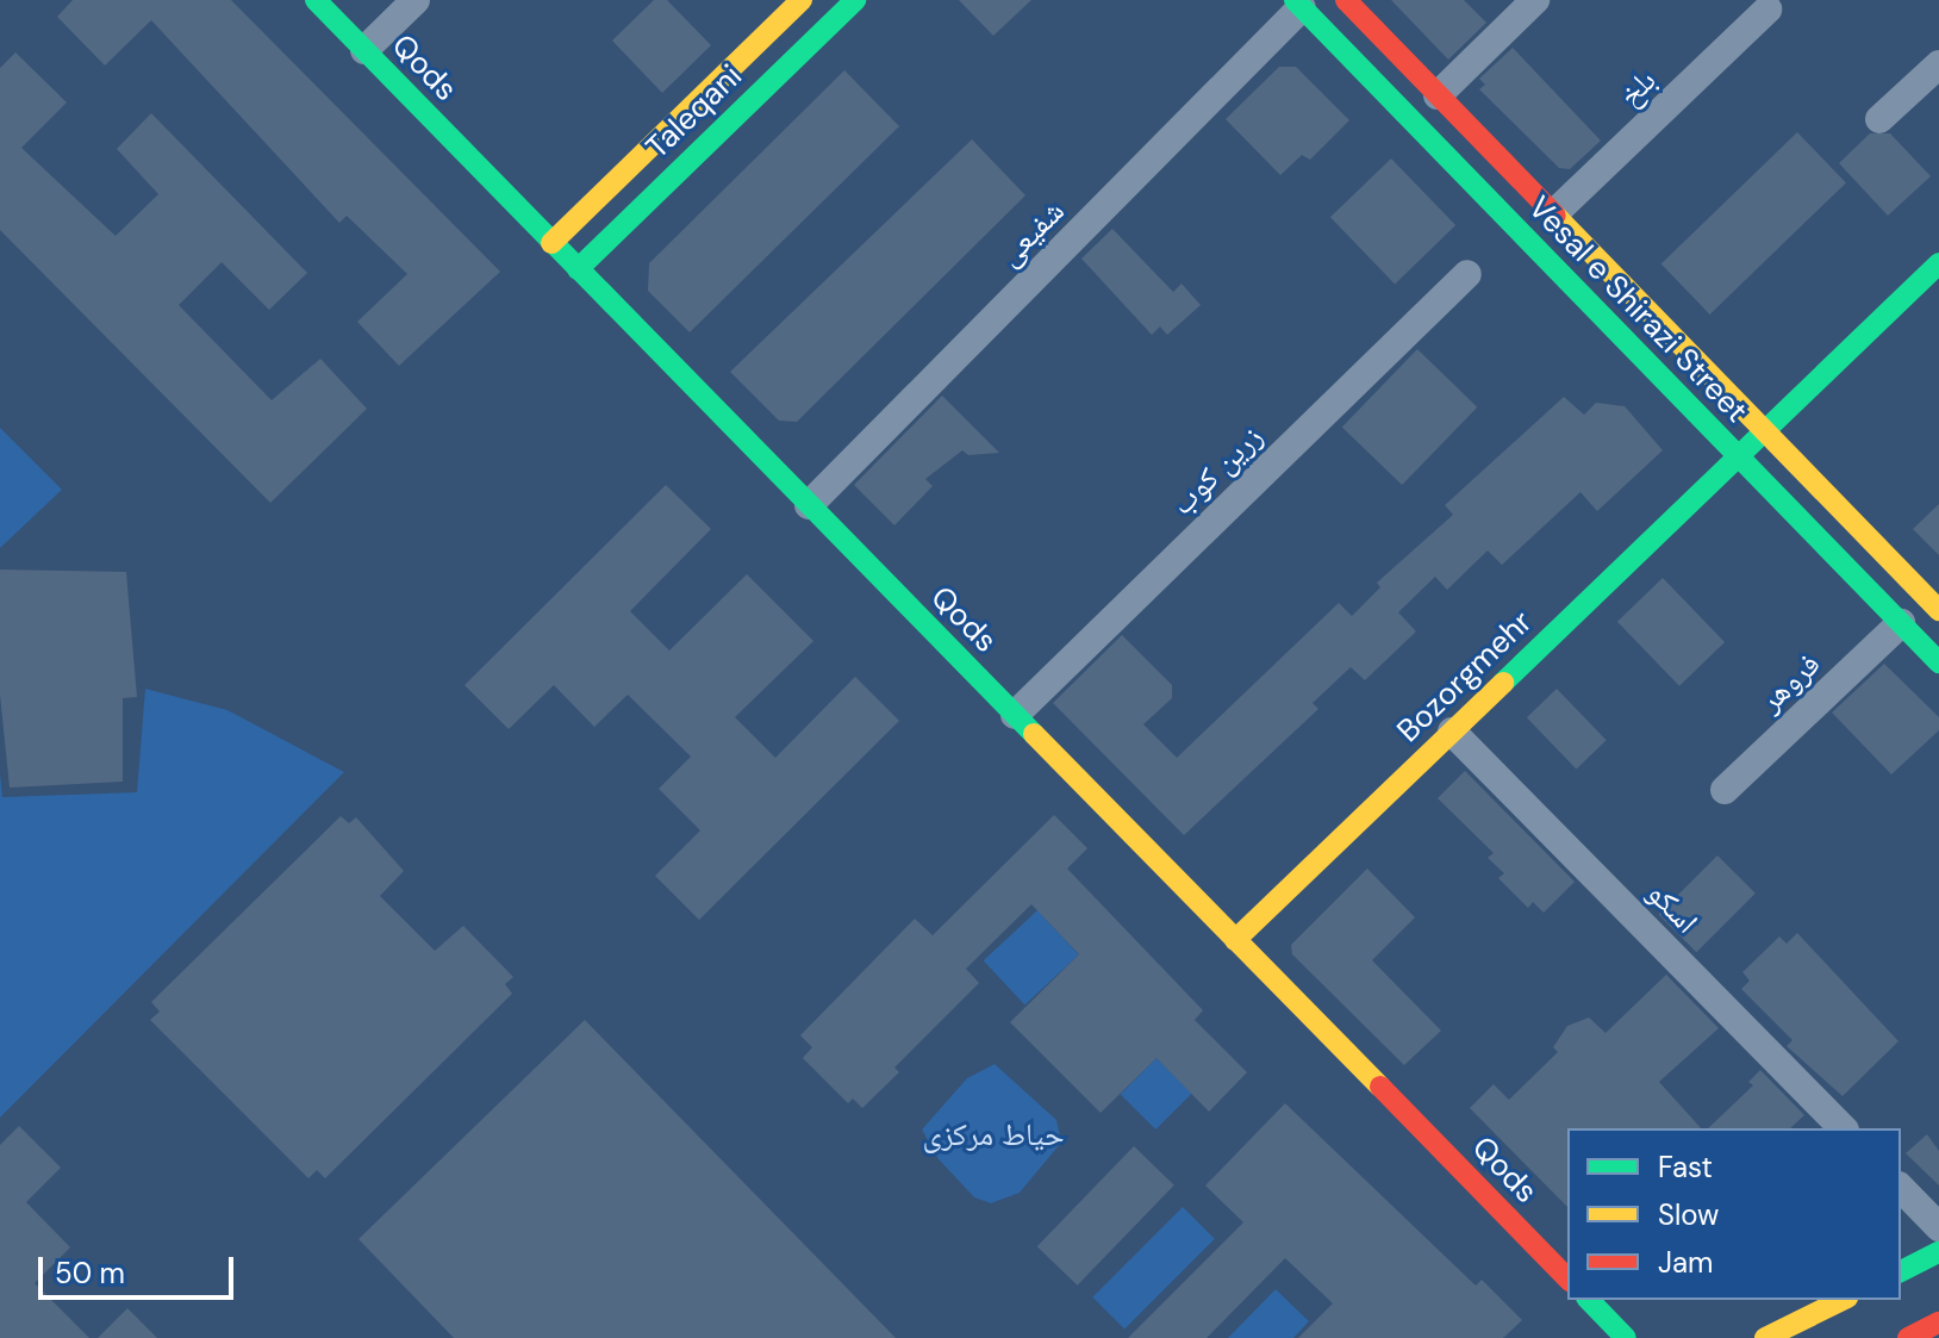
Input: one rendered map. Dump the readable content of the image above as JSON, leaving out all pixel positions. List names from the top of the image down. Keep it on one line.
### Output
{"streets":{"street":["Qods","بلخ","Taleqani","شفیعی","Vesal e Shirazi Street","زرین کوب","Bozorgmehr","فروهر","اسکو"]},"crossings":[["Qods","Taleqani"],["Qods","شفیعی"],["Qods","زرین کوب"],["Qods","Bozorgmehr"],["بلخ","Vesal e Shirazi Street"],["شفیعی","Vesal e Shirazi Street"],["Vesal e Shirazi Street","Bozorgmehr"],["Vesal e Shirazi Street","فروهر"],["Bozorgmehr","اسکو"]],"parks":["حیاط مرکزی"],"legend":["Fast","Slow","Jam"],"scale_bar":"50 m"}
